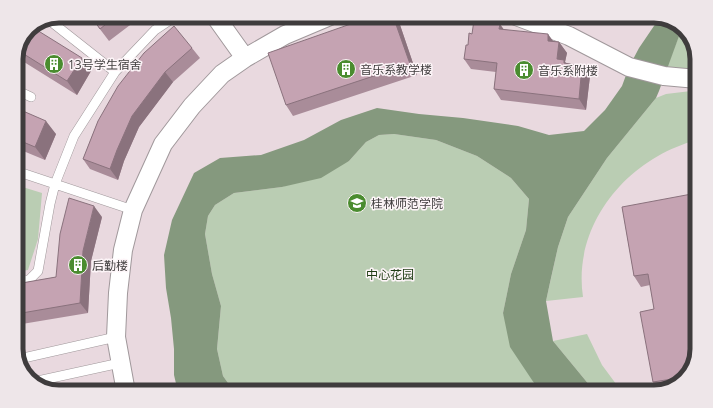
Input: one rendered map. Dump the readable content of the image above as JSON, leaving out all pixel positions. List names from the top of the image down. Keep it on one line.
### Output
{"parks":["中心花园"],"places":{"building":["13号学生宿舍","音乐系教学楼","音乐系附楼","后勤楼"],"school or university":["桂林师范学院"]}}
